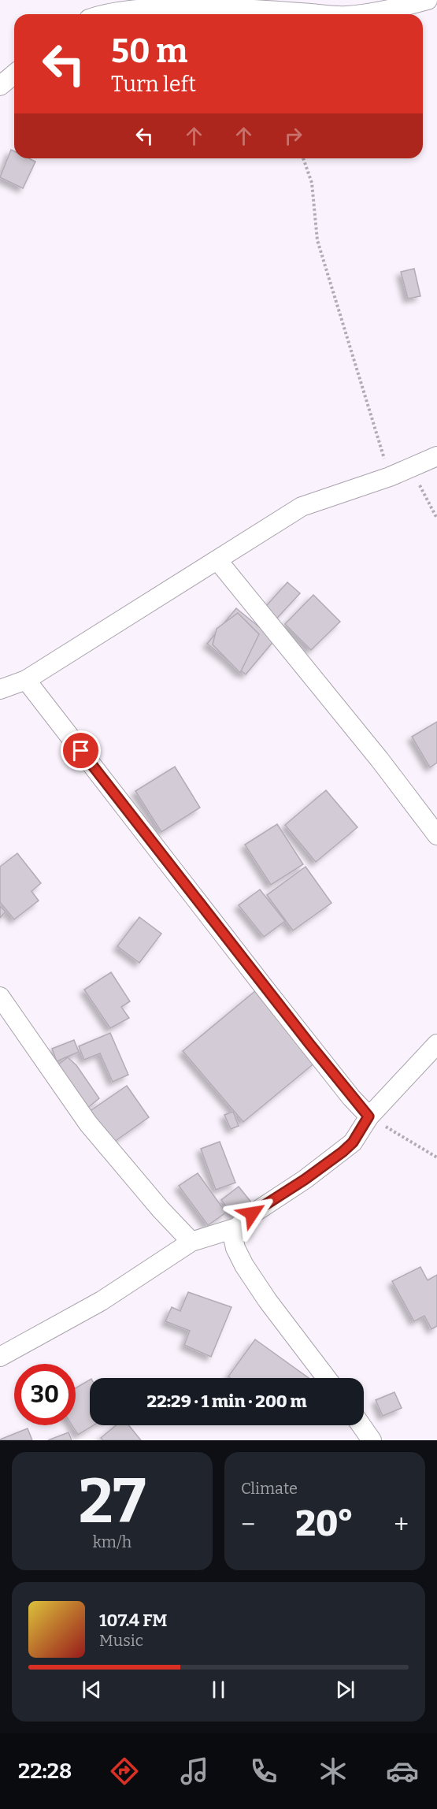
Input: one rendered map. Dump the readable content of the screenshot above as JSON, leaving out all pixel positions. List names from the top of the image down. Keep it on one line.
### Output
{"page":{"turn":["50 m","Turn left"],"limit":"30","trip":"22:29 · 1 min · 200 m","tile":[["27","km/h"],"Climate"],"heat":["−","20°","+"],"song":["107.4 FM","Music"],"tabs":"22:28"}}
